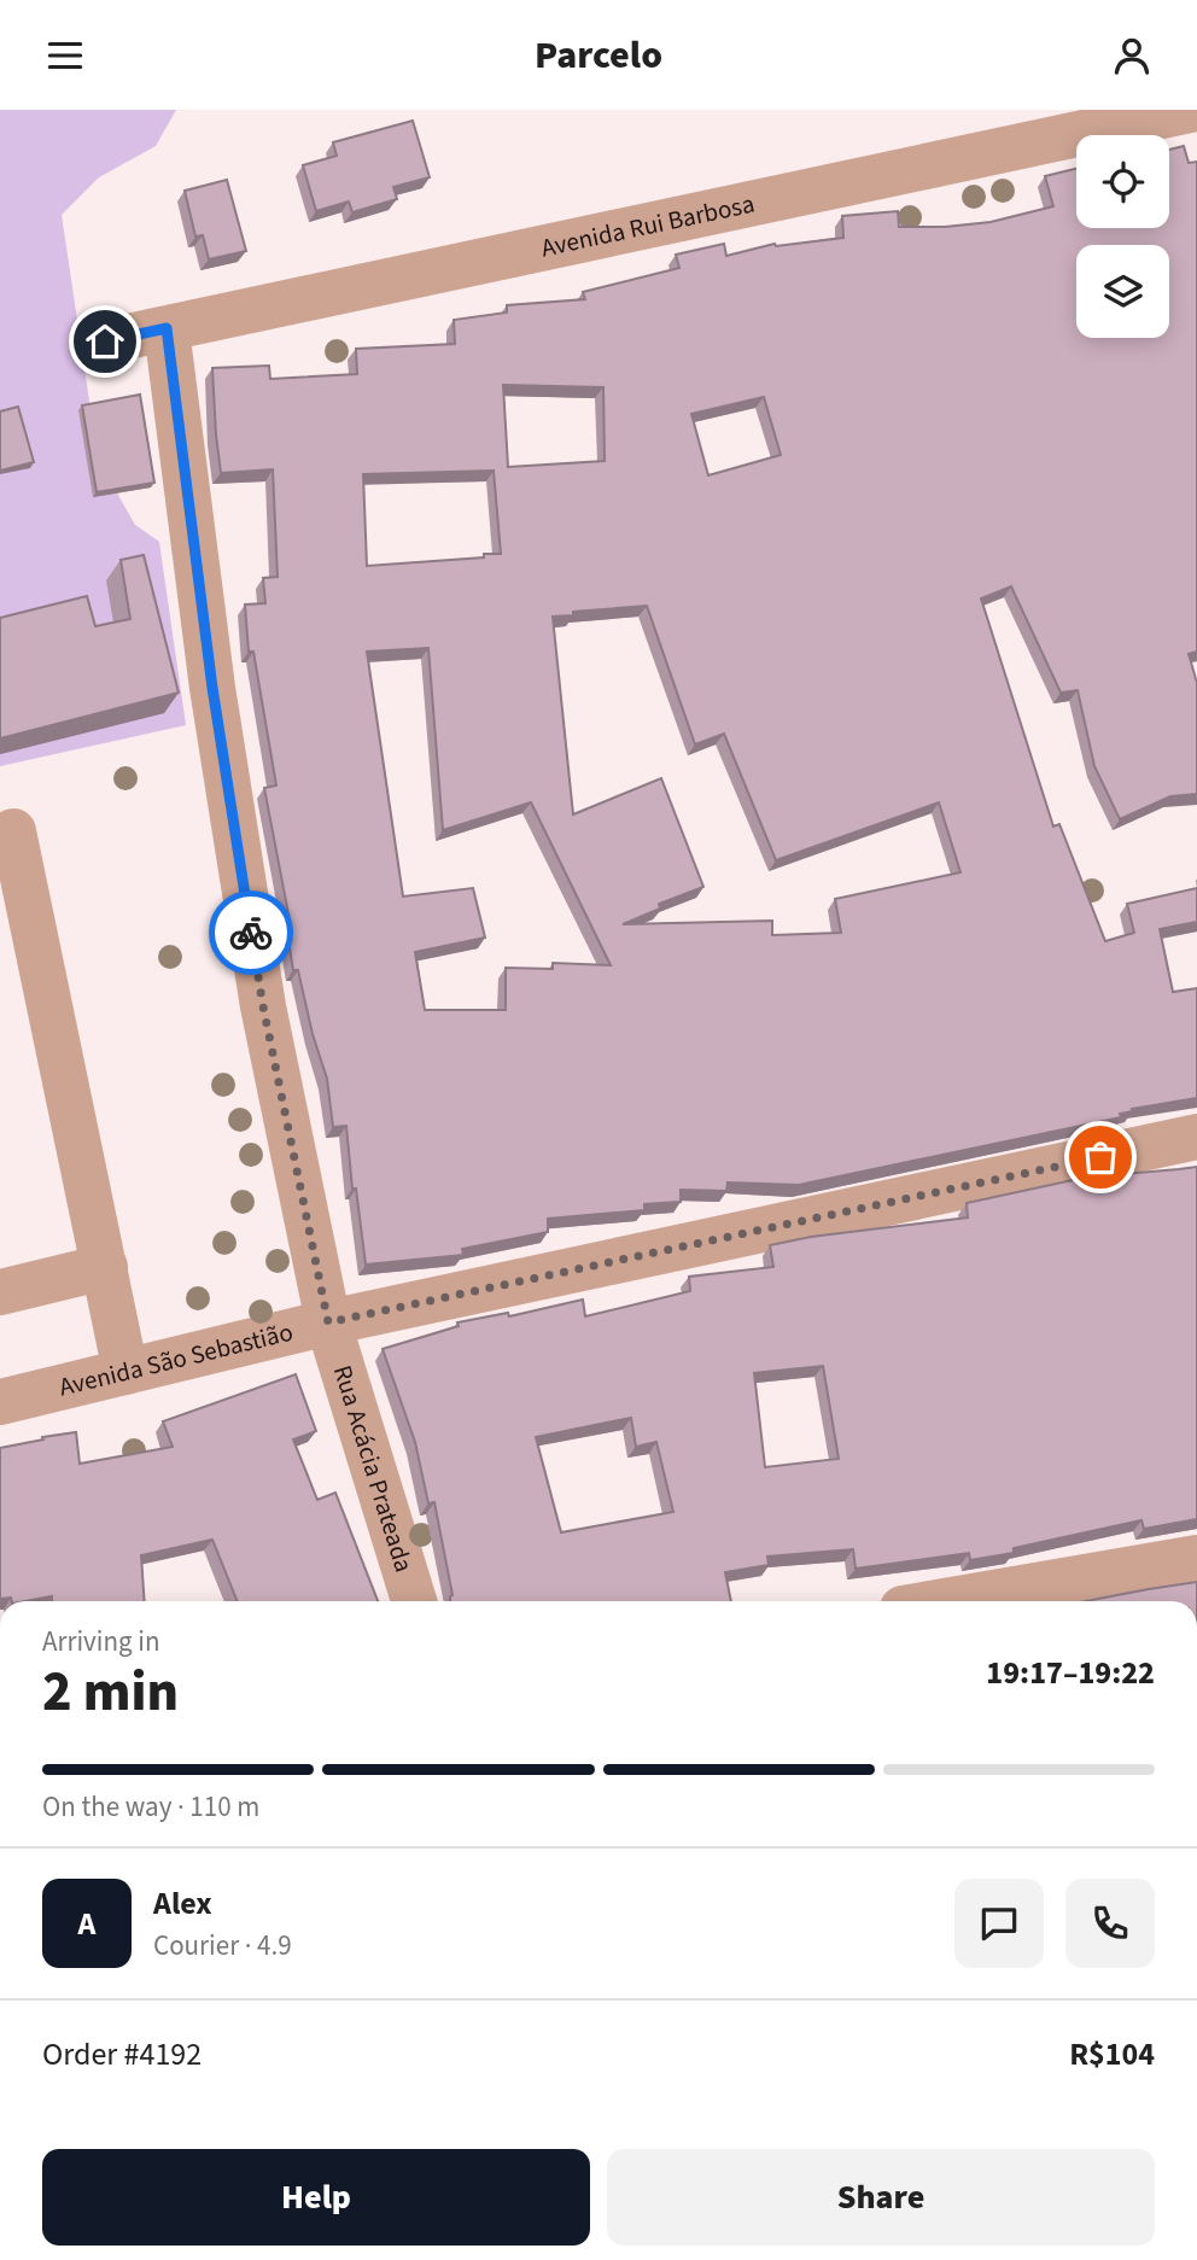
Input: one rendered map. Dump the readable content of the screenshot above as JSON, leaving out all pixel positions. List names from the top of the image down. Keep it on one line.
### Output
{"streets":{"street":["Avenida Rui Barbosa","Avenida São Sebastião","Rua Acácia Prateada"]},"crossings":[["Avenida Rui Barbosa","Rua Acácia Prateada"],["Avenida São Sebastião","Rua Acácia Prateada"]],"page":{"header":"Parcelo","heading":["2 min","Arriving in","19:17–19:22"],"panel":["Alex","Courier · 4.9","Order #4192","R$104"],"bar":"On the way · 110 m","round":"A","buttons":["Help","Share"]}}
